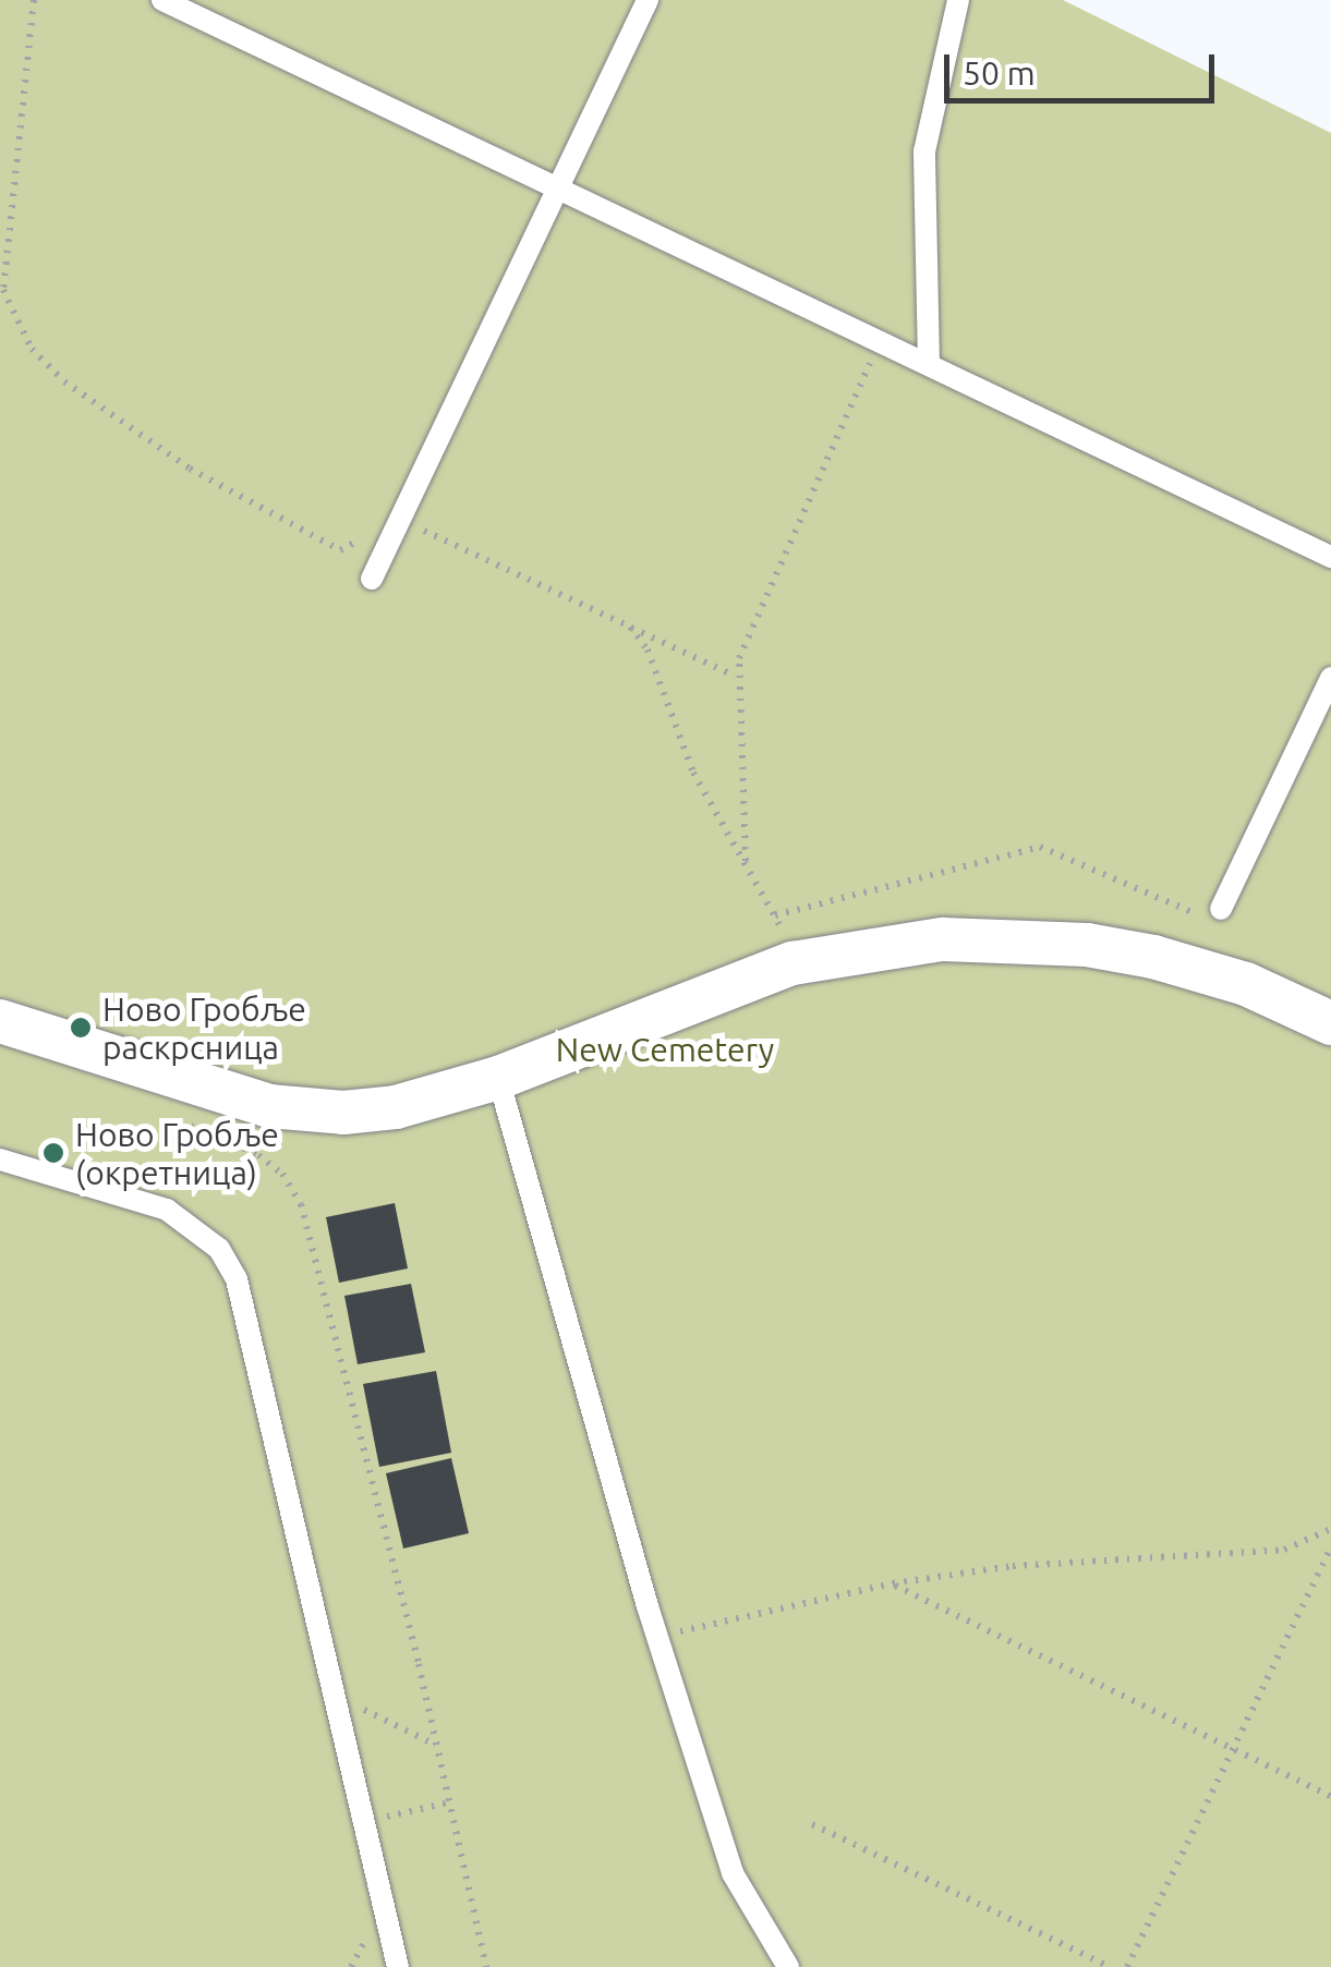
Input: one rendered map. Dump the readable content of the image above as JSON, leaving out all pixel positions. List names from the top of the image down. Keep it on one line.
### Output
{"parks":["New Cemetery"],"places":["Ново Гробље раскрсница","Ново Гробље (окретница)"],"scale_bar":"50 m"}
